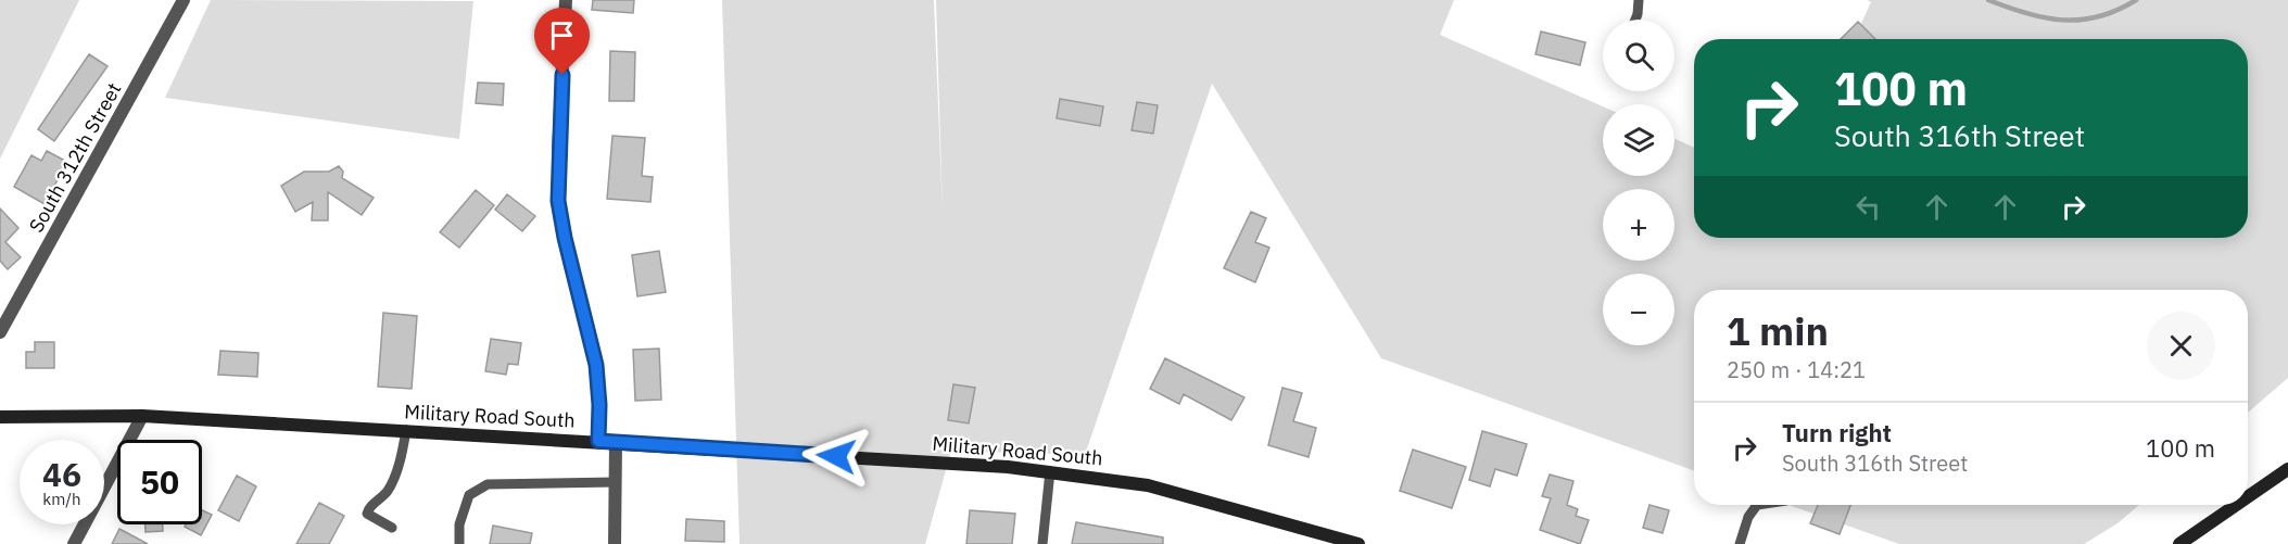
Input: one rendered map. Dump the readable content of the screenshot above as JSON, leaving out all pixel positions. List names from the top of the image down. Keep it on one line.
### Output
{"streets":{"main road":["Military Road South"],"street":["South 312th Street"]},"page":{"map_buttons":["+","−"],"turn":["100 m","South 316th Street"],"heading":["1 min","250 m · 14:21"],"list":[{"name":"Turn right","note":"South 316th Street","value":"100 m"}],"speed":"46 km/h","limit":"50"}}
